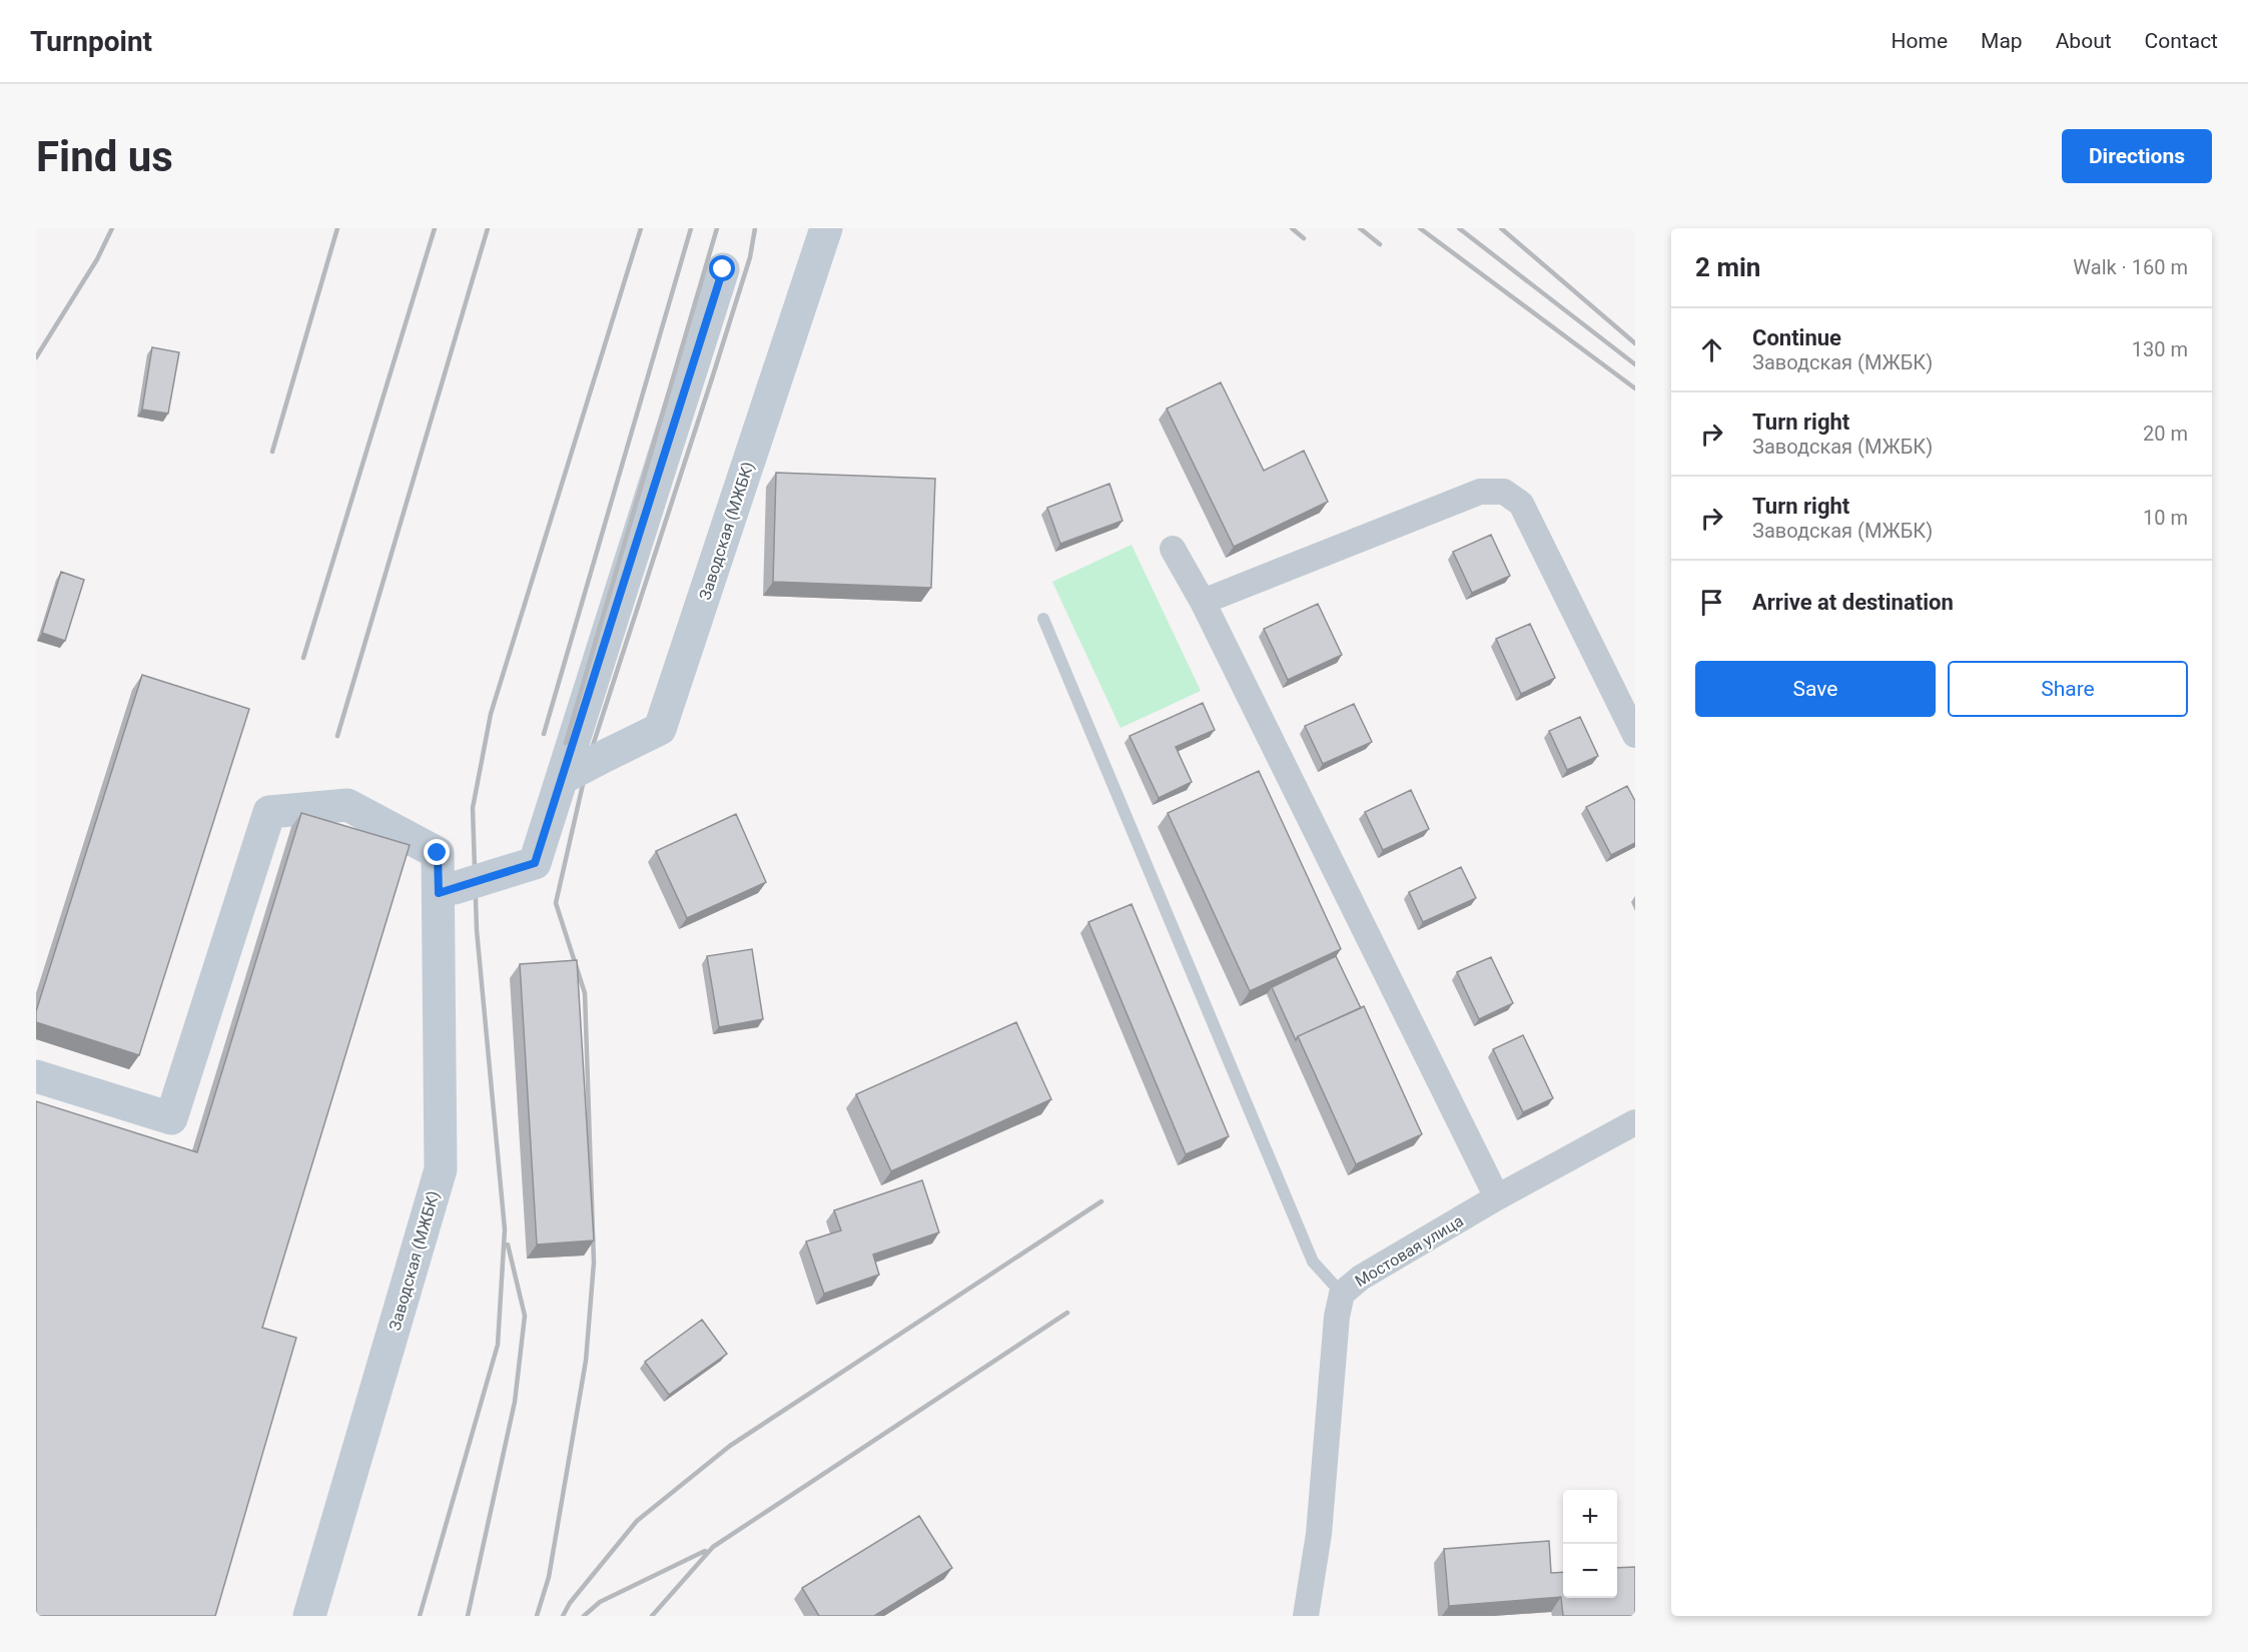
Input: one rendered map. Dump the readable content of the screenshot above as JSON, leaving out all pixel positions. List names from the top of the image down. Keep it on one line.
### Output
{"streets":{"street":["Заводская (МЖБК)","Мостовая улица"]},"page":{"header":"Turnpoint","nav":["Home","Map","About","Contact"],"buttons":["Directions",["Save","Share"]],"title":"Find us","heading":["2 min","Walk · 160 m"],"list":[["Continue","Заводская (МЖБК)","130 m"],["Turn right","Заводская (МЖБК)","20 m"],["Turn right","Заводская (МЖБК)","10 m"],"Arrive at destination"],"map_buttons":["+","−"]}}
